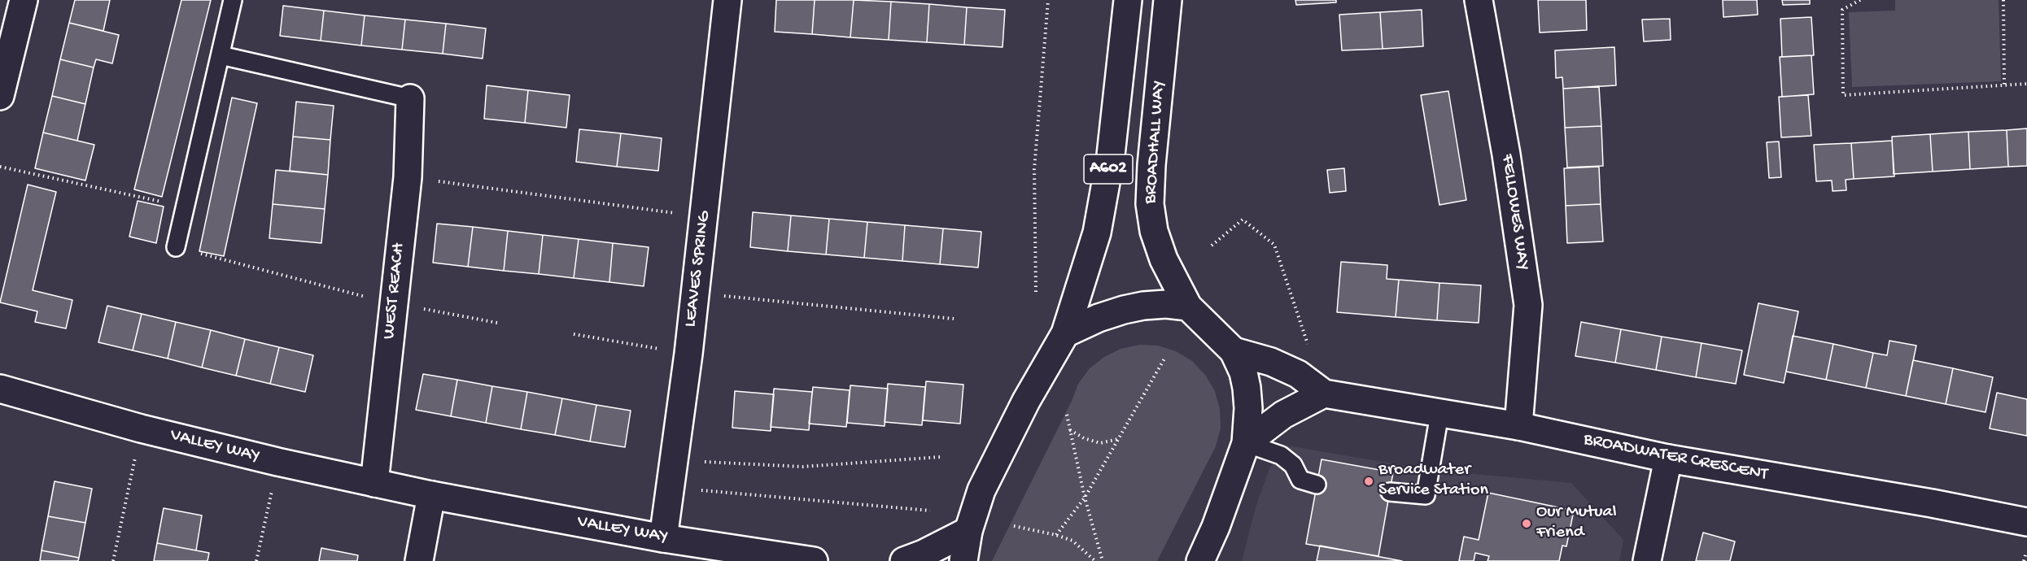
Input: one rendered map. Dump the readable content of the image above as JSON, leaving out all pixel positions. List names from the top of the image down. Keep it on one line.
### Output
{"streets":{"main road":["BROADHALL WAY","A602","FELLOWES WAY","LEAVES SPRING","WEST REACH","VALLEY WAY","BROADWATER CRESCENT"]},"crossings":[["BROADHALL WAY","BROADWATER CRESCENT"],["FELLOWES WAY","BROADWATER CRESCENT"],["LEAVES SPRING","VALLEY WAY"],["WEST REACH","VALLEY WAY"]],"places":["Broadwater Service Station","Our Mutual Friend"]}
